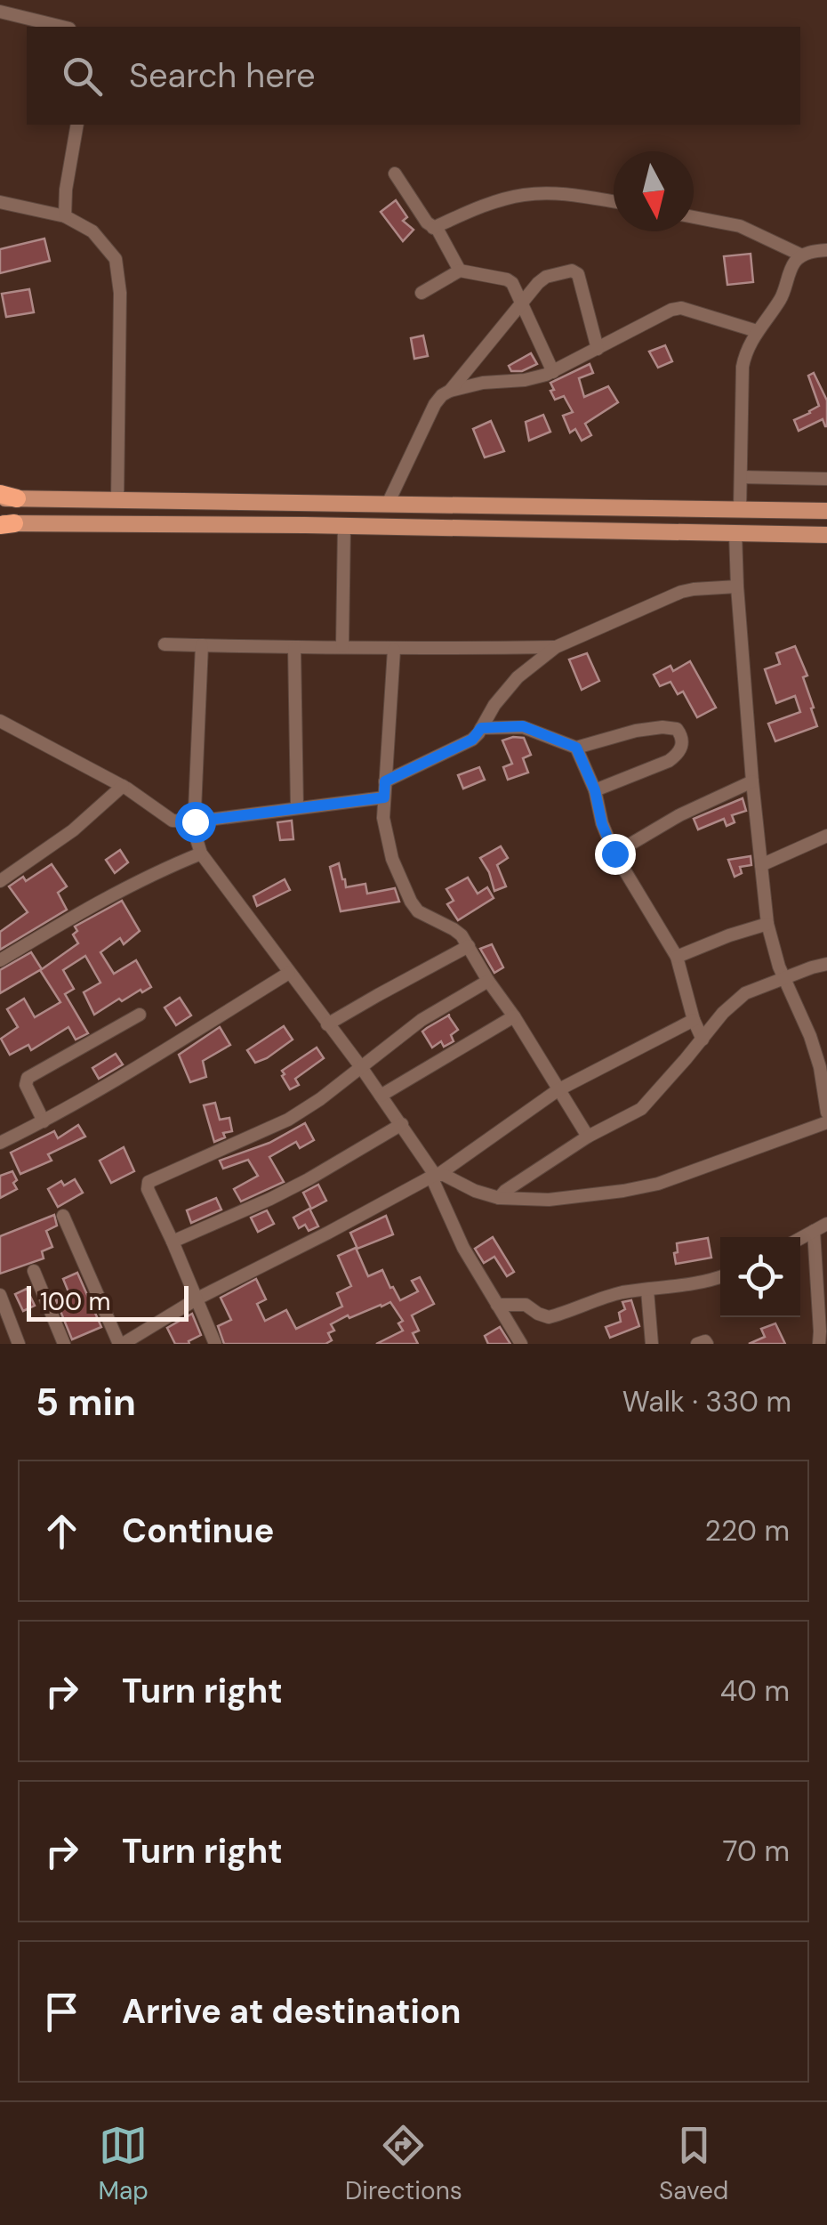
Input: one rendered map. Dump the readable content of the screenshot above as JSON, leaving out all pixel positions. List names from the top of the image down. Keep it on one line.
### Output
{"scale_bar":"100 m","north":"bottom","page":{"search":"Search here","scale":"100 m","heading":["5 min","Walk · 330 m"],"list":[["Continue","220 m"],["Turn right","40 m"],["Turn right","70 m"],"Arrive at destination"],"nav":["Map","Directions","Saved"]}}
